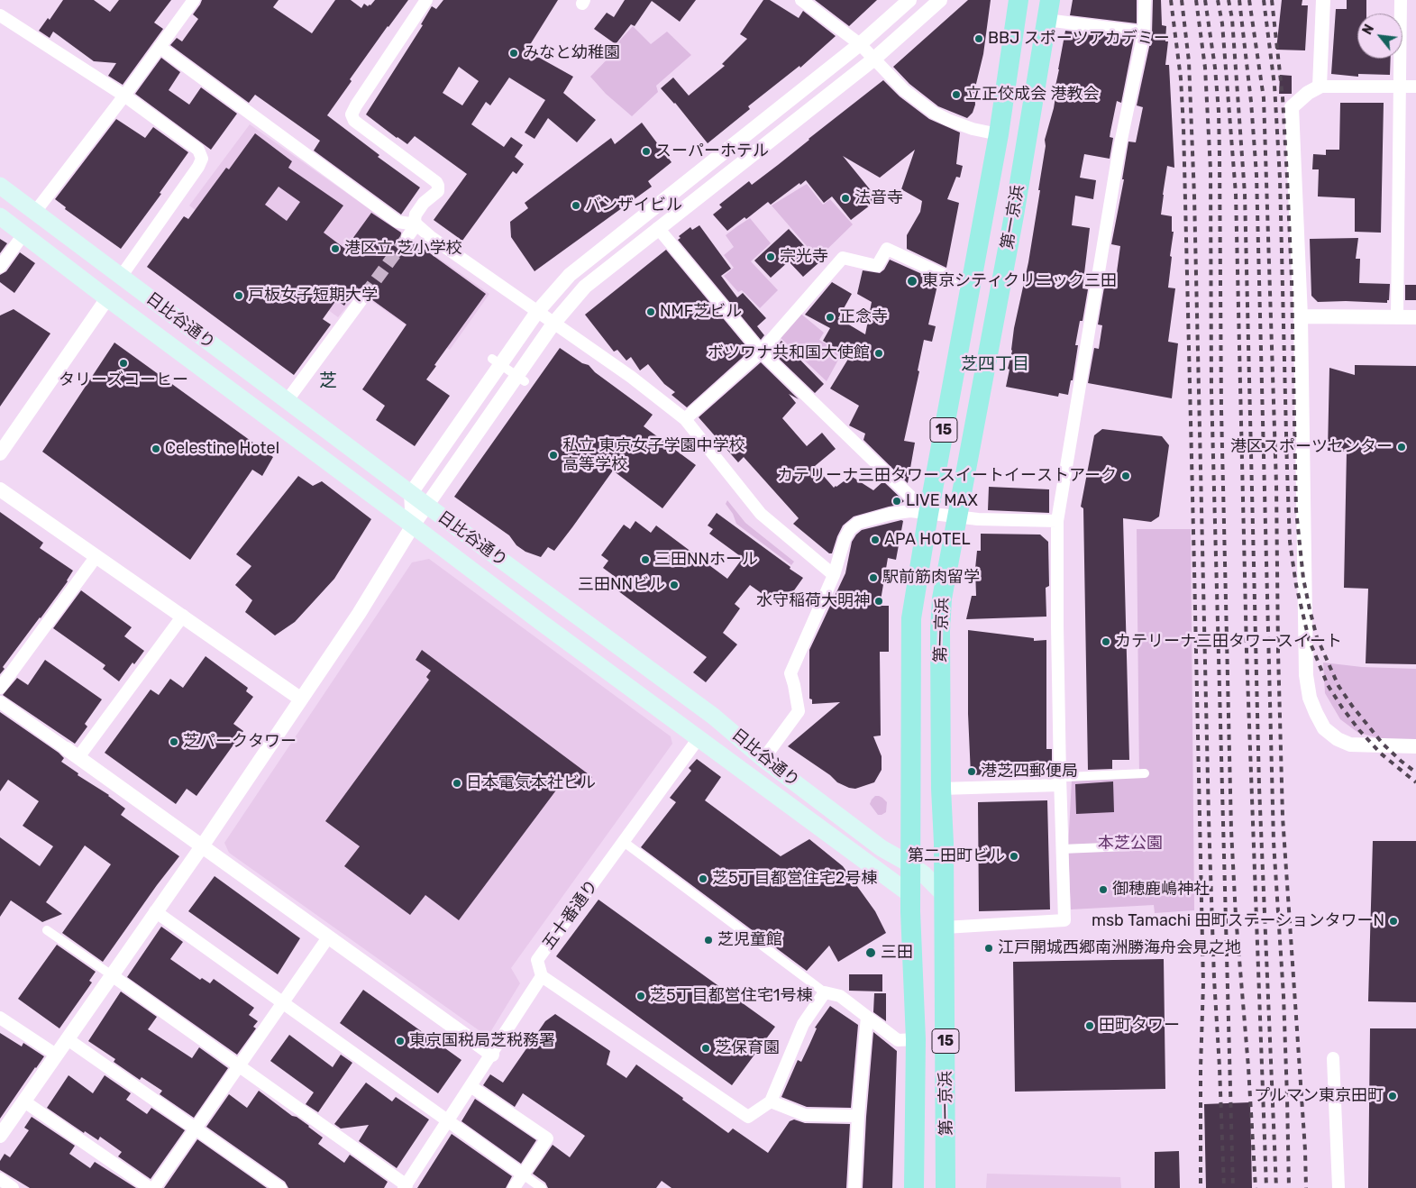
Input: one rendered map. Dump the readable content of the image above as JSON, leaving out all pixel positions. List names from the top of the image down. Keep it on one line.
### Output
{"streets":{"highway":["第一京浜","15"],"main road":["日比谷通り"],"street":["五十番通り"]},"crossings":[["第一京浜","日比谷通り"],["日比谷通り","五十番通り"]],"districts":["芝四丁目","芝"],"parks":["本芝公園"],"places":["BBJ スポーツアカデミー","みなと幼稚園","立正佼成会 港教会","スーパーホテル","法音寺","バンザイビル","港区立 芝小学校","宗光寺","東京シティクリニック三田","戸板女子短期大学","NMF芝ビル","正念寺","ボツワナ共和国大使館","タリーズコーヒー","港区スポーツセンター","Celestine Hotel","私立 東京女子学園中学校 高等学校","カテリーナ三田タワースイートイーストアーク","LIVE MAX","APA HOTEL","三田NNホール","駅前筋肉留学","三田NNビル","水守稲荷大明神","カテリーナ三田タワースイート","芝パークタワー","港芝四郵便局","日本電気本社ビル","第二田町ビル","芝5丁目都営住宅2号棟","御穂鹿嶋神社","msb Tamachi 田町ステーションタワーN","芝児童館","江戸開城西郷南洲勝海舟会見之地","三田","芝5丁目都営住宅1号棟","田町タワー","東京国税局芝税務署","芝保育園","プルマン東京田町"],"north":"top left"}
